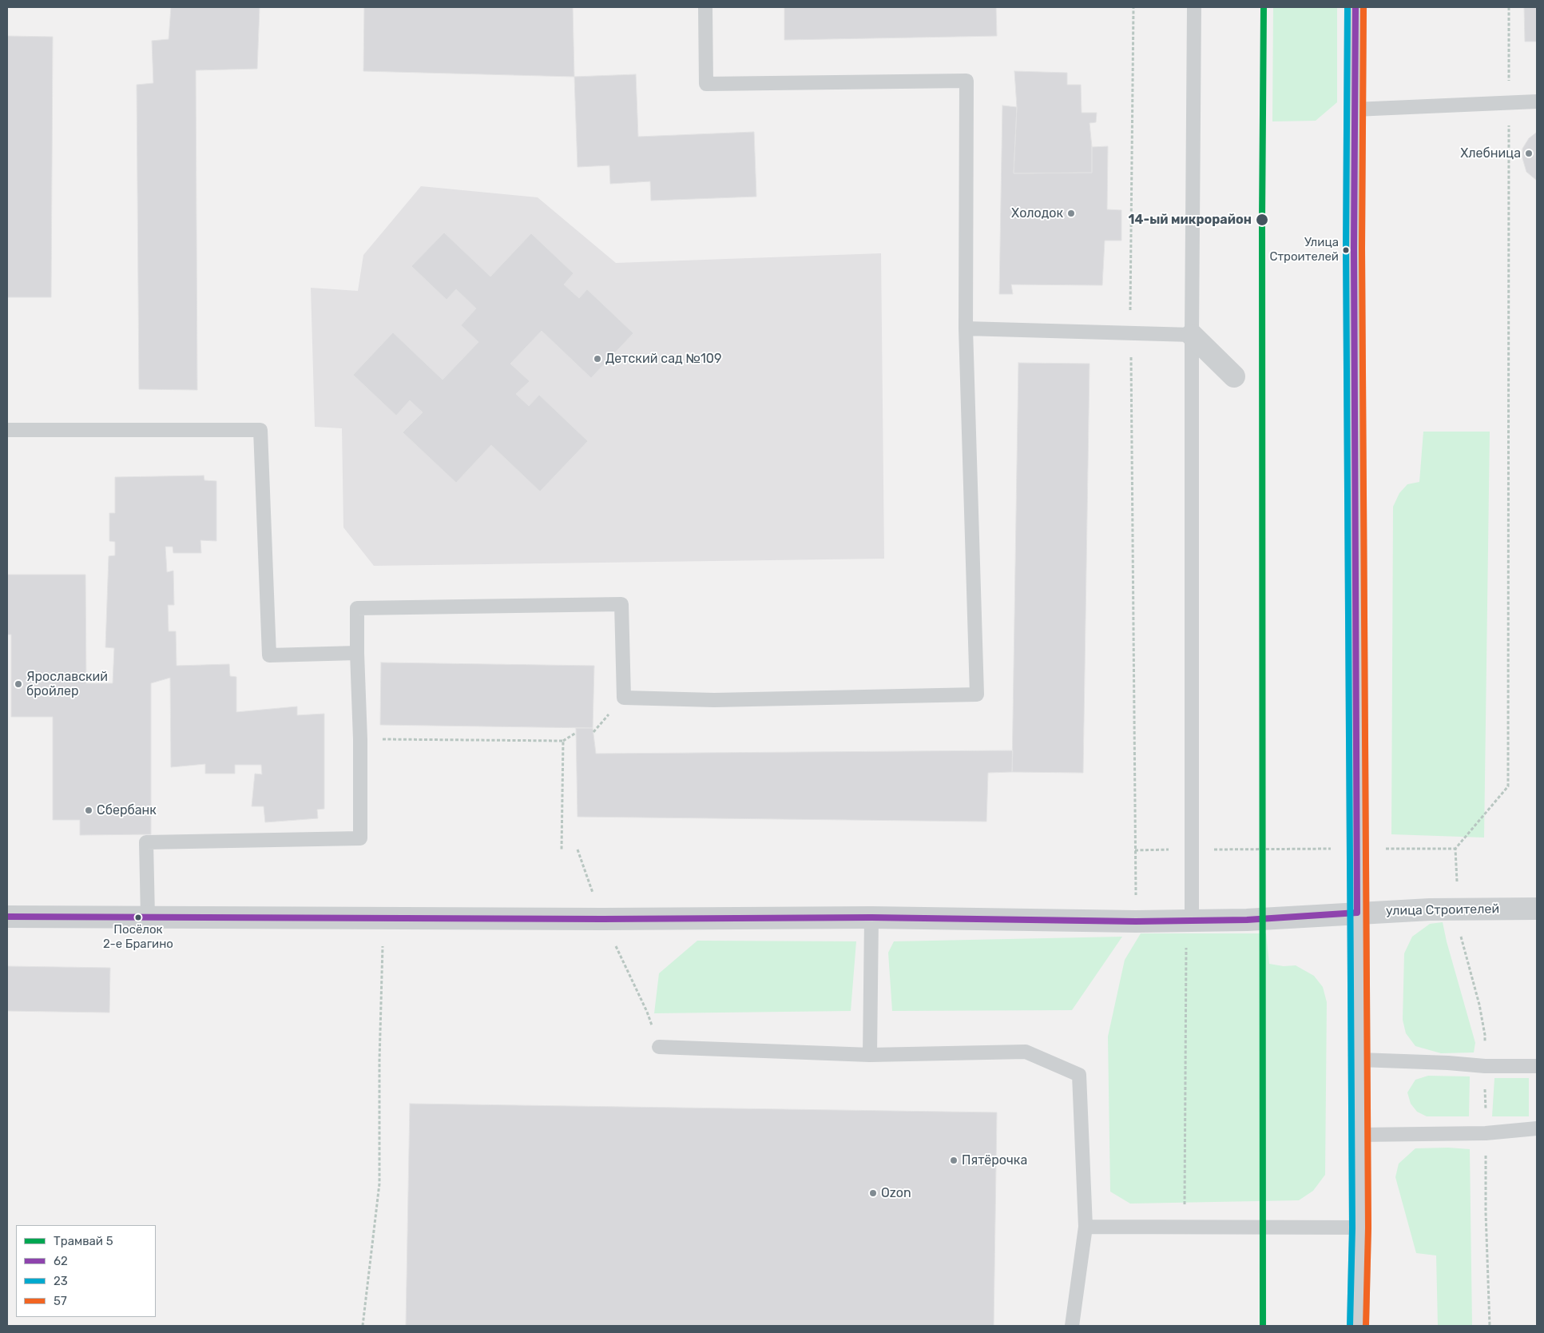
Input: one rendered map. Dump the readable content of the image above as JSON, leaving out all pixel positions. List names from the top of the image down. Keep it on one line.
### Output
{"streets":{"street":["улица Строителей"]},"places":["Хлебница","Холодок","14-ый микрорайон","Улица Строителей","Детский сад №109","Ярославский бройлер","Сбербанк","Посёлок 2-е Брагино","Пятёрочка","Ozon"],"lines":["tram line 5","transit line 62","transit line 23","transit line 57"],"legend":["Трамвай 5","62","23","57"]}
